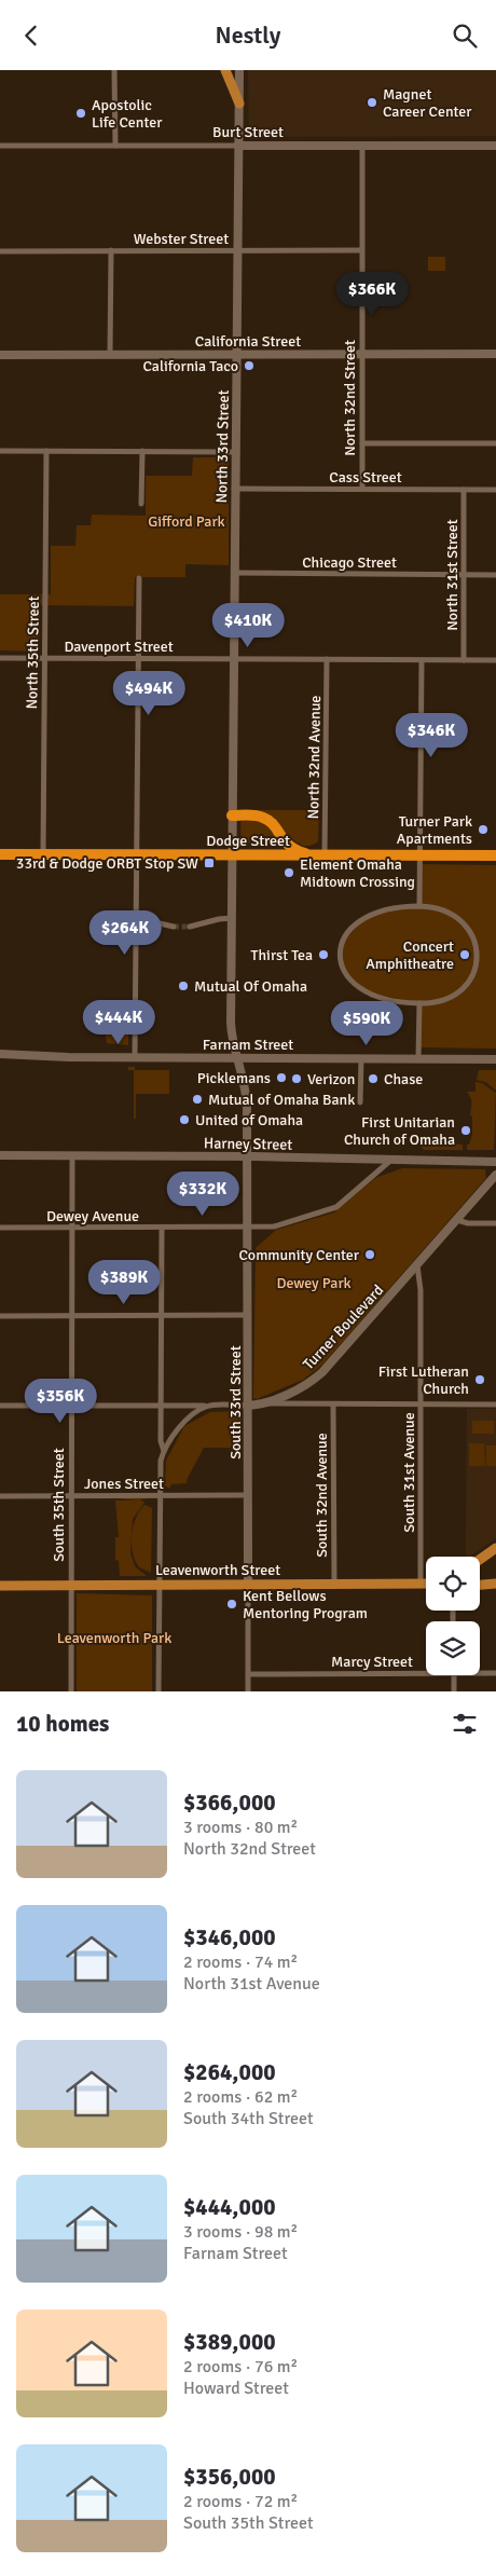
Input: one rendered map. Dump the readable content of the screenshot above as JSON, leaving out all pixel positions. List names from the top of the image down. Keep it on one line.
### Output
{"streets":{"highway":["Dodge Street"],"main road":["Leavenworth Street"],"street":["Burt Street","Webster Street","California Street","North 32nd Street","North 33rd Street","Cass Street","Chicago Street","North 31st Street","Davenport Street","North 35th Street","North 32nd Avenue","Farnam Street","Harney Street","Dewey Avenue","Turner Boulevard","South 33rd Street","South 31st Avenue","Jones Street","South 32nd Avenue","South 35th Street","Marcy Street"]},"crossings":[["Burt Street","North 32nd Street"],["Burt Street","North 33rd Street"],["Webster Street","North 32nd Street"],["Webster Street","North 33rd Street"],["California Street","North 32nd Street"],["California Street","North 33rd Street"],["North 32nd Street","Cass Street"],["North 33rd Street","Cass Street"],["North 33rd Street","Chicago Street"],["North 33rd Street","Davenport Street"],["North 33rd Street","Dodge Street"],["North 33rd Street","South 33rd Street"],["Cass Street","North 31st Street"],["Chicago Street","North 31st Street"],["North 31st Street","Davenport Street"],["Davenport Street","North 35th Street"],["Davenport Street","North 32nd Avenue"],["North 35th Street","Dodge Street"],["North 32nd Avenue","Dodge Street"],["Dodge Street","South 33rd Street"],["Farnam Street","South 33rd Street"],["Harney Street","Dewey Avenue"],["Harney Street","South 33rd Street"],["Harney Street","South 35th Street"],["Dewey Avenue","South 33rd Street"],["Dewey Avenue","South 35th Street"],["Turner Boulevard","South 33rd Street"],["Turner Boulevard","South 31st Avenue"],["Turner Boulevard","South 35th Street"],["South 33rd Street","Jones Street"],["South 33rd Street","Leavenworth Street"],["South 33rd Street","Marcy Street"],["South 31st Avenue","Leavenworth Street"],["Jones Street","South 35th Street"],["South 32nd Avenue","Leavenworth Street"],["South 35th Street","Leavenworth Street"]],"parks":["Gifford Park","Dewey Park","Leavenworth Park"],"places":{"other":["Magnet Career Center","Apostolic Life Center","California Taco","Turner Park Apartments","Element Omaha Midtown Crossing","Thirst Tea","Concert Amphitheatre","Mutual Of Omaha","Picklemans","Verizon","Chase","Mutual of Omaha Bank","United of Omaha","First Unitarian Church of Omaha","Community Center","First Lutheran Church","Kent Bellows Mentoring Program"],"transit":["33rd & Dodge ORBT Stop SW"]},"page":{"header":"Nestly","price":["$366K","$410K","$494K","$346K","$264K","$444K","$590K","$332K","$389K","$356K"],"heading":"10 homes","list":[{"name":"$366,000","note":"3 rooms · 80 m² · North 32nd Street"},{"name":"$346,000","note":"2 rooms · 74 m² · North 31st Avenue"},{"name":"$264,000","note":"2 rooms · 62 m² · South 34th Street"},{"name":"$444,000","note":"3 rooms · 98 m² · Farnam Street"},{"name":"$389,000","note":"2 rooms · 76 m² · Howard Street"},{"name":"$356,000","note":"2 rooms · 72 m² · South 35th Street"}]}}
